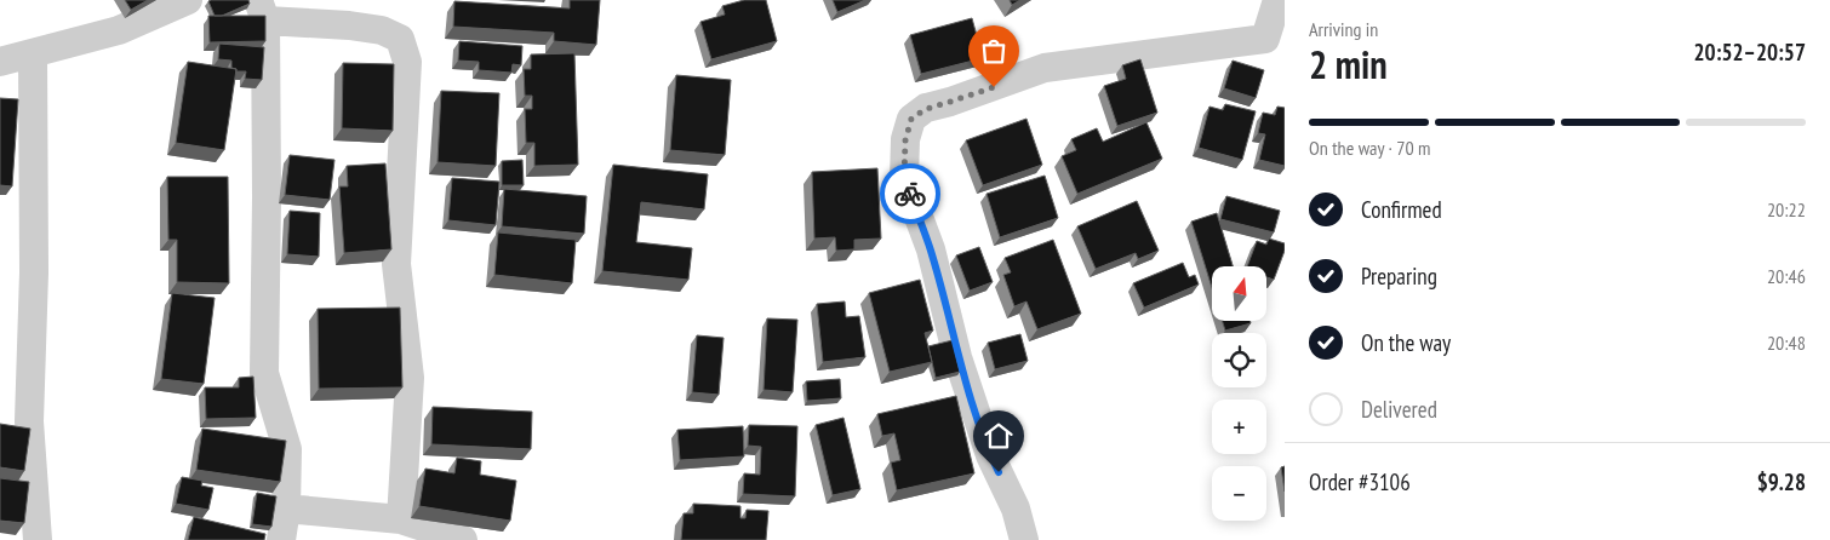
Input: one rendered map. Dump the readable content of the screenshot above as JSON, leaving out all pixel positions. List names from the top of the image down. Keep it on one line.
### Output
{"north":"top","page":{"heading":["2 min","Arriving in","20:52–20:57"],"panel":["Order #3106","$9.28"],"bar":"On the way · 70 m","list":[["Confirmed","20:22"],["Preparing","20:46"],["On the way","20:48"],"Delivered"],"map_buttons":["+","−"]}}
